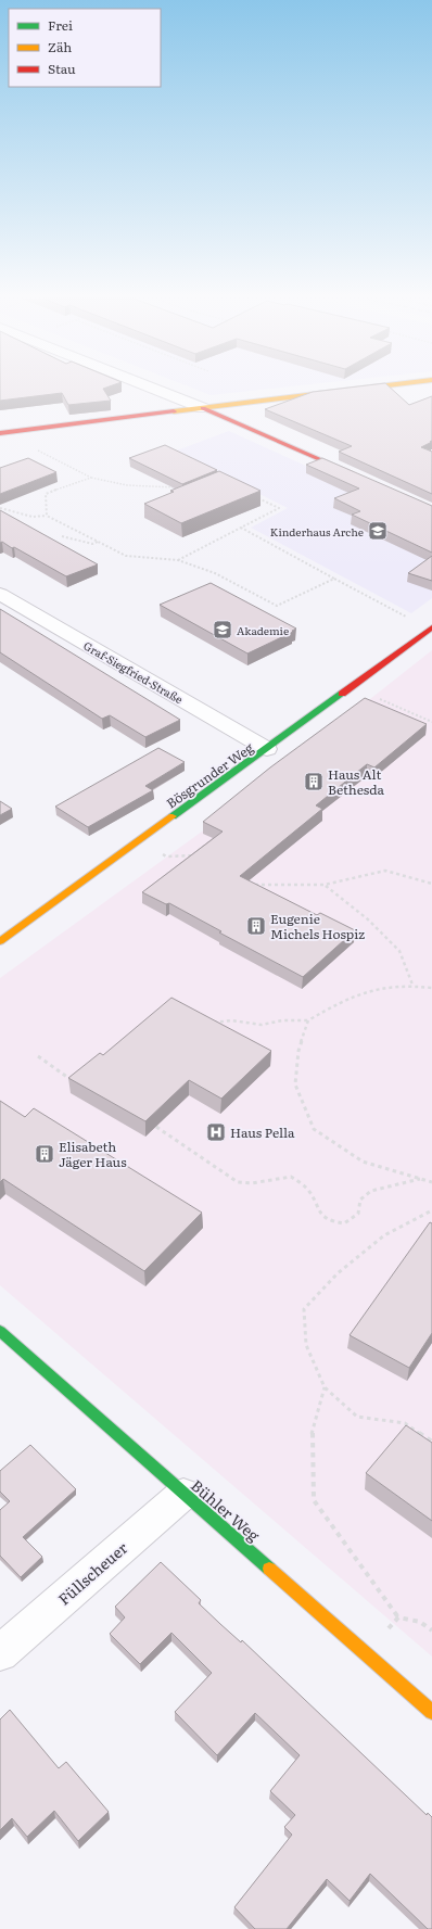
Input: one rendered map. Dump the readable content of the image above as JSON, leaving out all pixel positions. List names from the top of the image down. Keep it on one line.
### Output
{"streets":{"street":["Graf-Siegfried-Straße","Bösgrunder Weg","Bühler Weg","Füllscheuer"]},"crossings":[["Graf-Siegfried-Straße","Bösgrunder Weg"],["Bühler Weg","Füllscheuer"]],"places":{"school or university":["Kinderhaus Arche","Akademie"],"building":["Haus Alt Bethesda","Eugenie Michels Hospiz","Elisabeth Jäger Haus"],"hospital":["Haus Pella"]},"legend":["Frei","Zäh","Stau"]}
